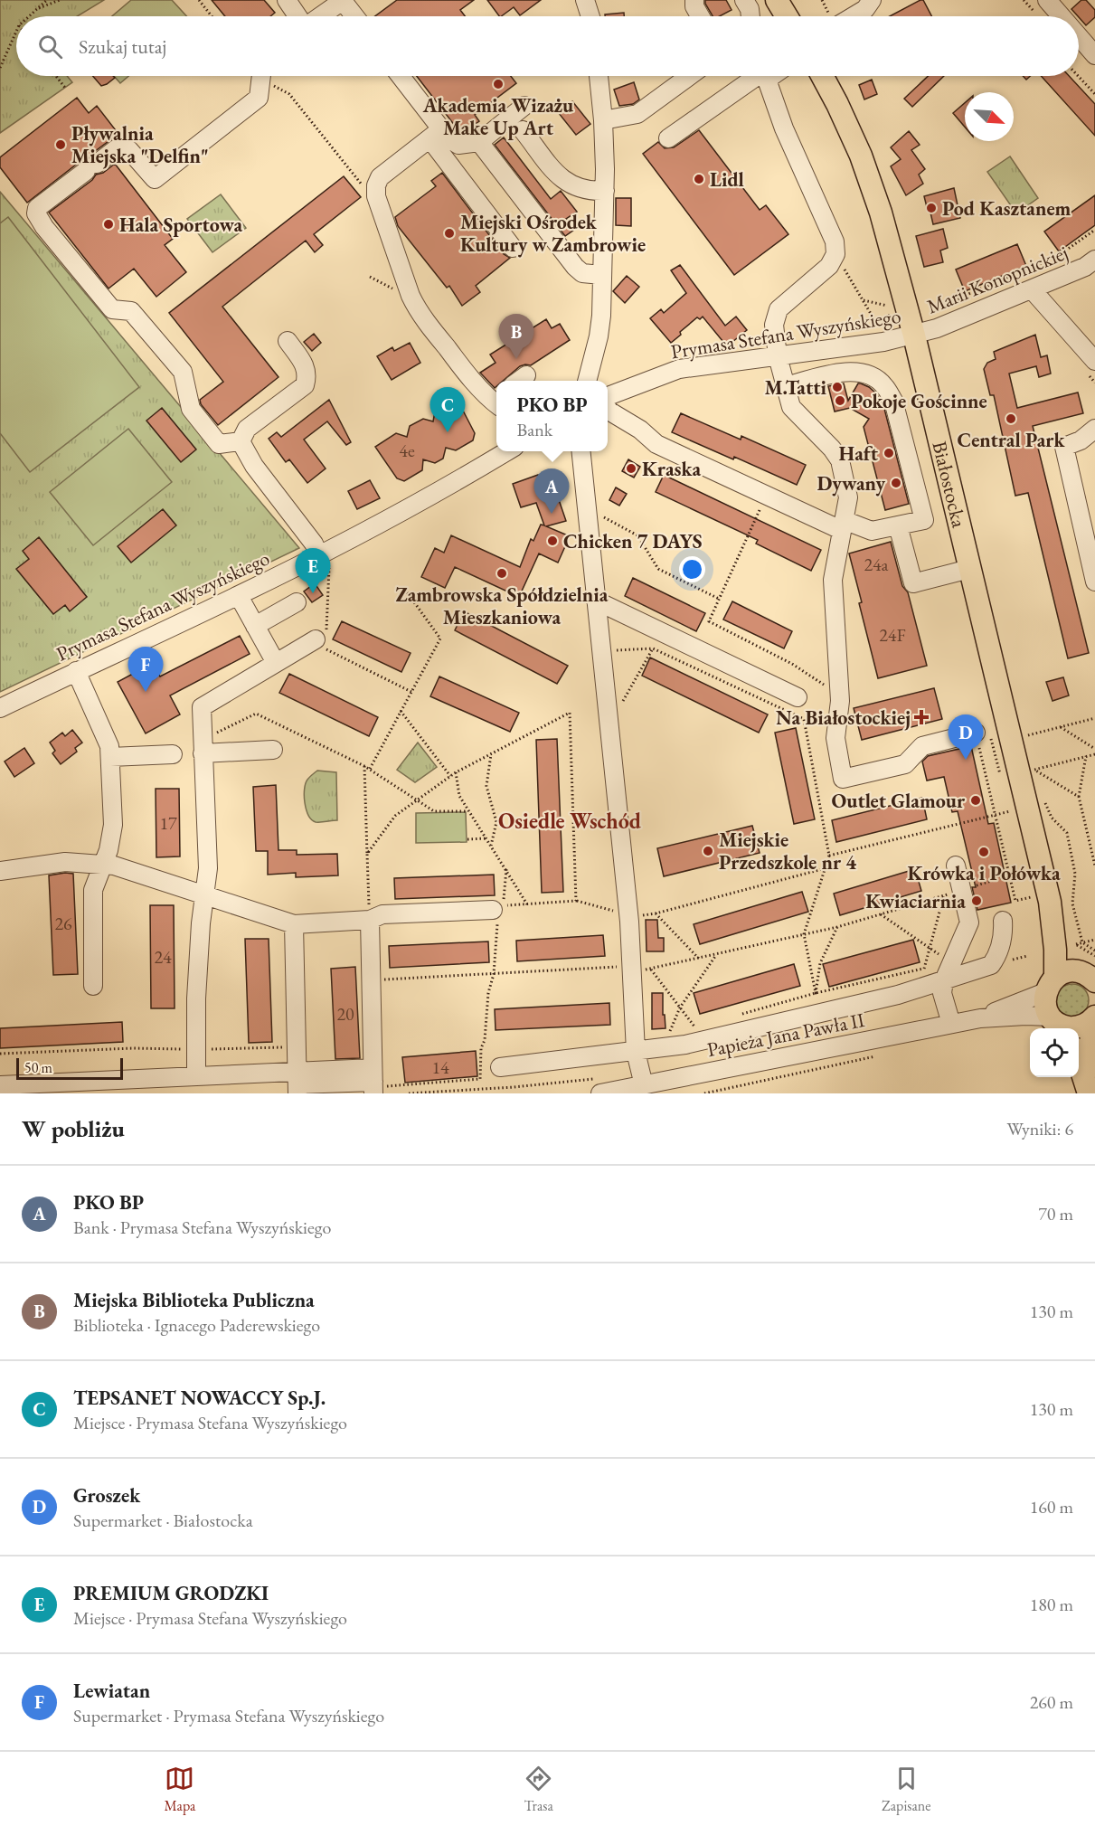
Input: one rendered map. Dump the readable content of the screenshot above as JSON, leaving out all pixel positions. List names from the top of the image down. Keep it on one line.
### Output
{"streets":{"main road":["Białostocka"],"street":["Marii Konopnickiej","Prymasa Stefana Wyszyńskiego","Papieża Jana Pawła II"]},"crossings":[["Marii Konopnickiej","Prymasa Stefana Wyszyńskiego"],["Marii Konopnickiej","Białostocka"],["Prymasa Stefana Wyszyńskiego","Białostocka"],["Białostocka","Papieża Jana Pawła II"]],"districts":["Osiedle Wschód"],"places":{"other":["Akademia Wizażu Make Up Art","Pływalnia Miejska \"Delfin\"","Lidl","Pod Kasztanem","Hala Sportowa","Miejski Ośrodek Kultury w Zambrowie","M.Tatti","Pokoje Gościnne","Central Park","Haft","Kraska","Dywany","Chicken 7 DAYS","Zambrowska Spółdzielnia Mieszkaniowa","Outlet Glamour","Miejskie Przedszkole nr 4","Krówka i Połówka","Kwiaciarnia"],"health":["Na Białostockiej"]},"house_numbers":["4e","24a","24F","17","26","24","20","14"],"scale_bar":"50 m","north":"bottom right","page":{"search":"Szukaj tutaj","pins":["B","C","A","E","F","D"],"popup":["PKO BP","Bank"],"scale":"50 m","heading":["W pobliżu","Wyniki: 6"],"list":[{"mark":"A","name":"PKO BP","note":"Bank · Prymasa Stefana Wyszyńskiego","value":"70 m"},{"mark":"B","name":"Miejska Biblioteka Publiczna","note":"Biblioteka · Ignacego Paderewskiego","value":"130 m"},{"mark":"C","name":"TEPSANET NOWACCY Sp.J.","note":"Miejsce · Prymasa Stefana Wyszyńskiego","value":"130 m"},{"mark":"D","name":"Groszek","note":"Supermarket · Białostocka","value":"160 m"},{"mark":"E","name":"PREMIUM GRODZKI","note":"Miejsce · Prymasa Stefana Wyszyńskiego","value":"180 m"},{"mark":"F","name":"Lewiatan","note":"Supermarket · Prymasa Stefana Wyszyńskiego","value":"260 m"}],"nav":["Mapa","Trasa","Zapisane"]}}
